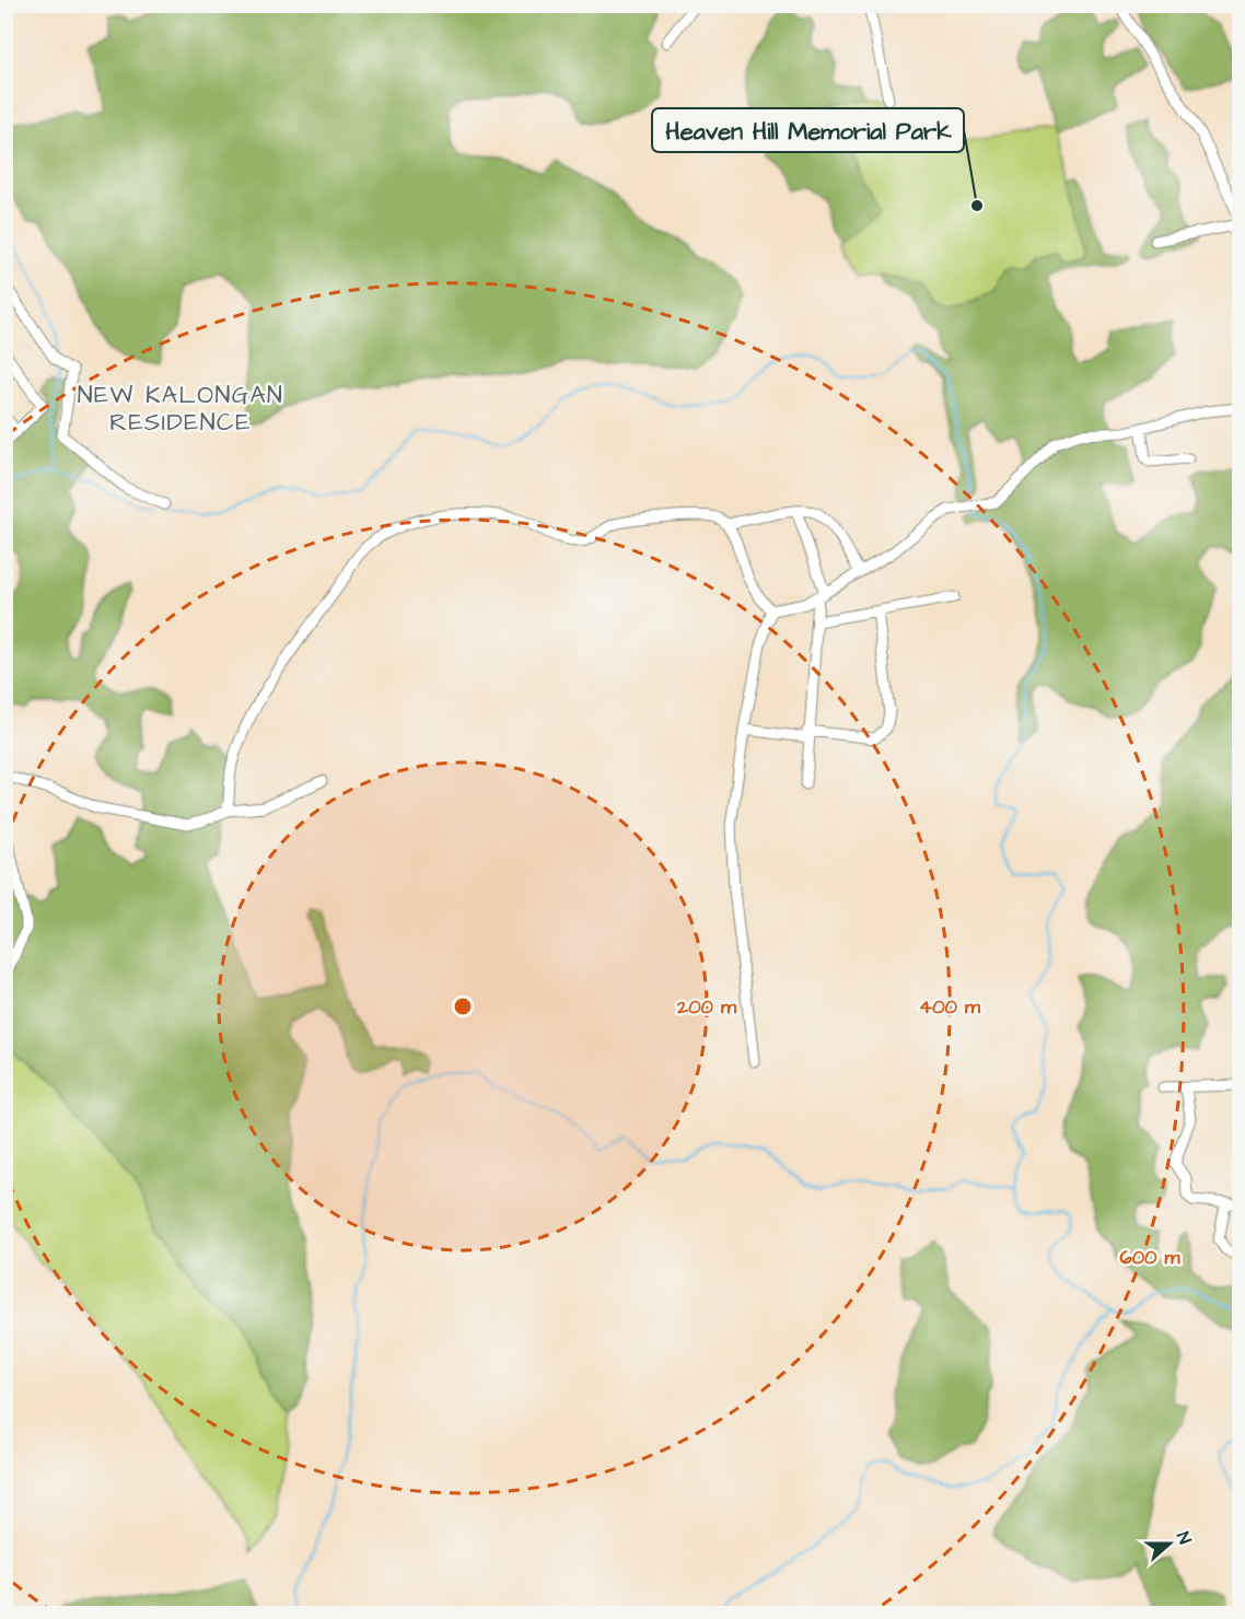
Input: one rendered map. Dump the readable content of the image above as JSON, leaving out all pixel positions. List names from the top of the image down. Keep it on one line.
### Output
{"districts":["NEW KALONGAN RESIDENCE"],"places":["Heaven Hill Memorial Park"],"north":"right","rings":["200 m","400 m","600 m"]}
